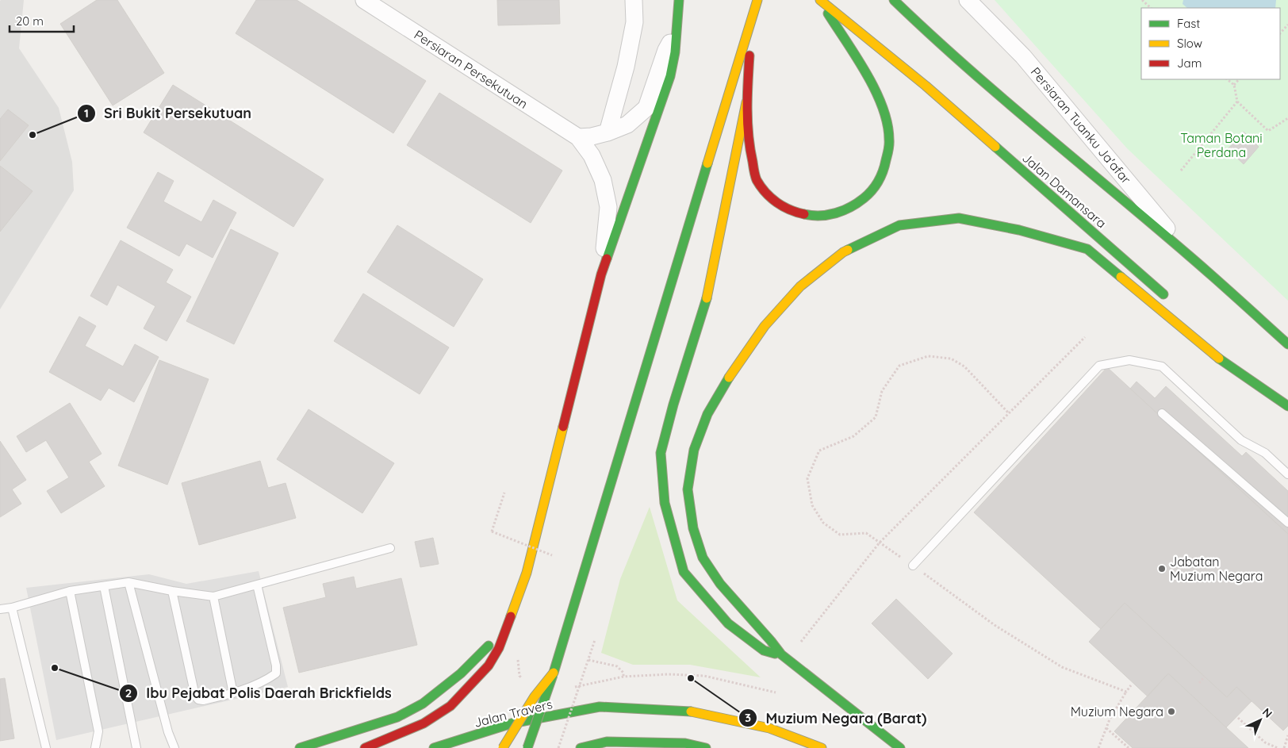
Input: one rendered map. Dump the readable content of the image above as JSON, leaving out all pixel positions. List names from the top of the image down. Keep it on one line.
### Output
{"streets":{"main road":["Jalan Damansara","Jalan Travers"],"street":["Persiaran Persekutuan","Persiaran Tuanku Ja'afar"]},"parks":["Taman Botani Perdana"],"places":["Sri Bukit Persekutuan","Jabatan Muzium Negara","Ibu Pejabat Polis Daerah Brickfields","Muzium Negara (Barat)","Muzium Negara"],"legend":["Fast","Slow","Jam"],"scale_bar":"20 m","north":"top right"}
